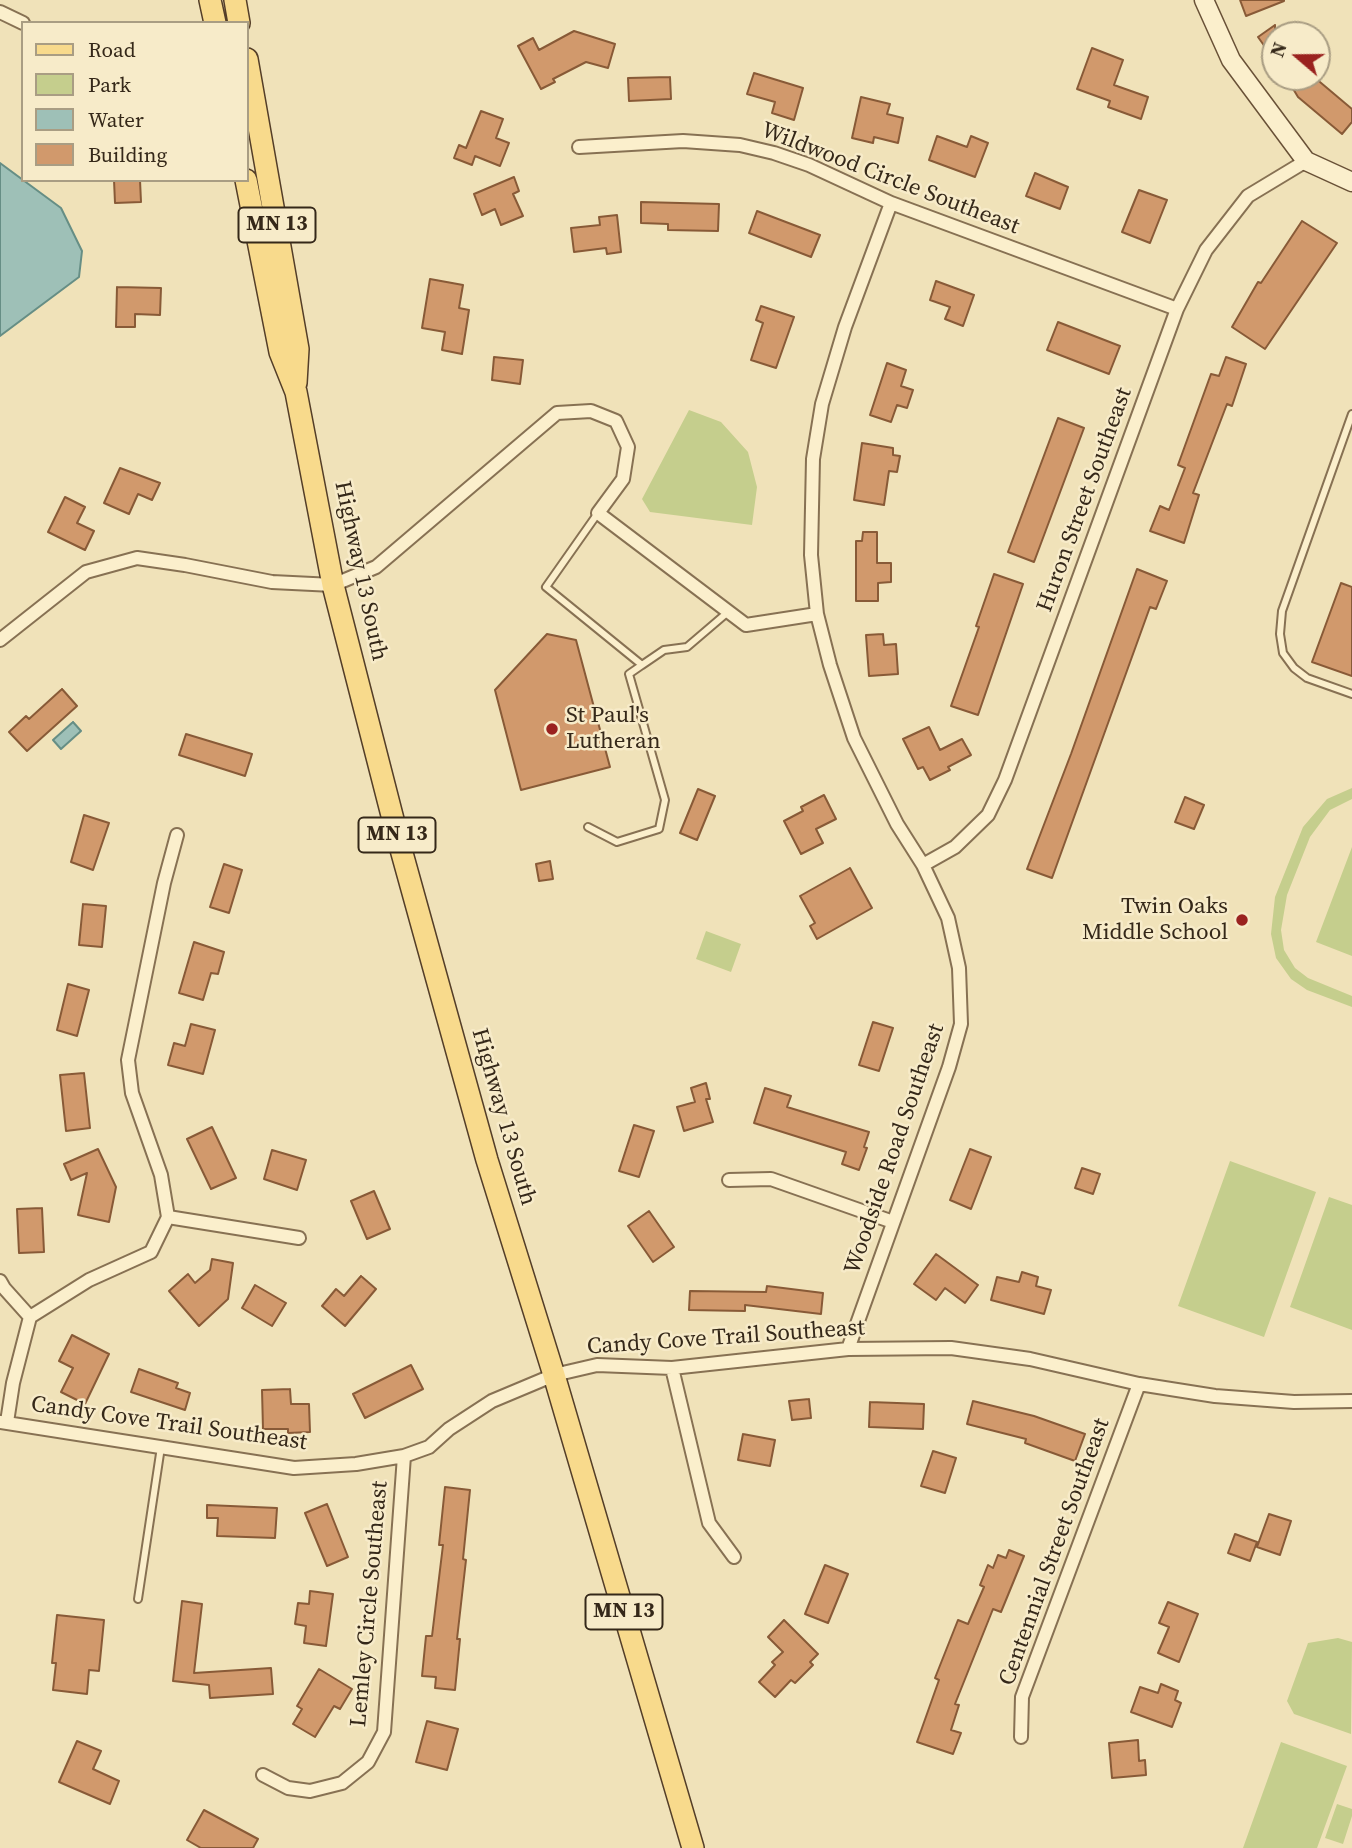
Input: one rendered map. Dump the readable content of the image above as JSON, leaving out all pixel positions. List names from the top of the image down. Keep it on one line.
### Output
{"streets":{"main road":["MN 13","Highway 13 South"],"street":["Wildwood Circle Southeast","Huron Street Southeast","Woodside Road Southeast","Candy Cove Trail Southeast","Centennial Street Southeast","Lemley Circle Southeast"]},"crossings":[["Wildwood Circle Southeast","Huron Street Southeast"],["Wildwood Circle Southeast","Woodside Road Southeast"],["Huron Street Southeast","Woodside Road Southeast"],["Highway 13 South","Candy Cove Trail Southeast"],["Woodside Road Southeast","Candy Cove Trail Southeast"],["Candy Cove Trail Southeast","Centennial Street Southeast"],["Candy Cove Trail Southeast","Lemley Circle Southeast"]],"places":["St Paul's Lutheran","Twin Oaks Middle School"],"legend":["Road","Park","Water","Building"],"north":"left"}
